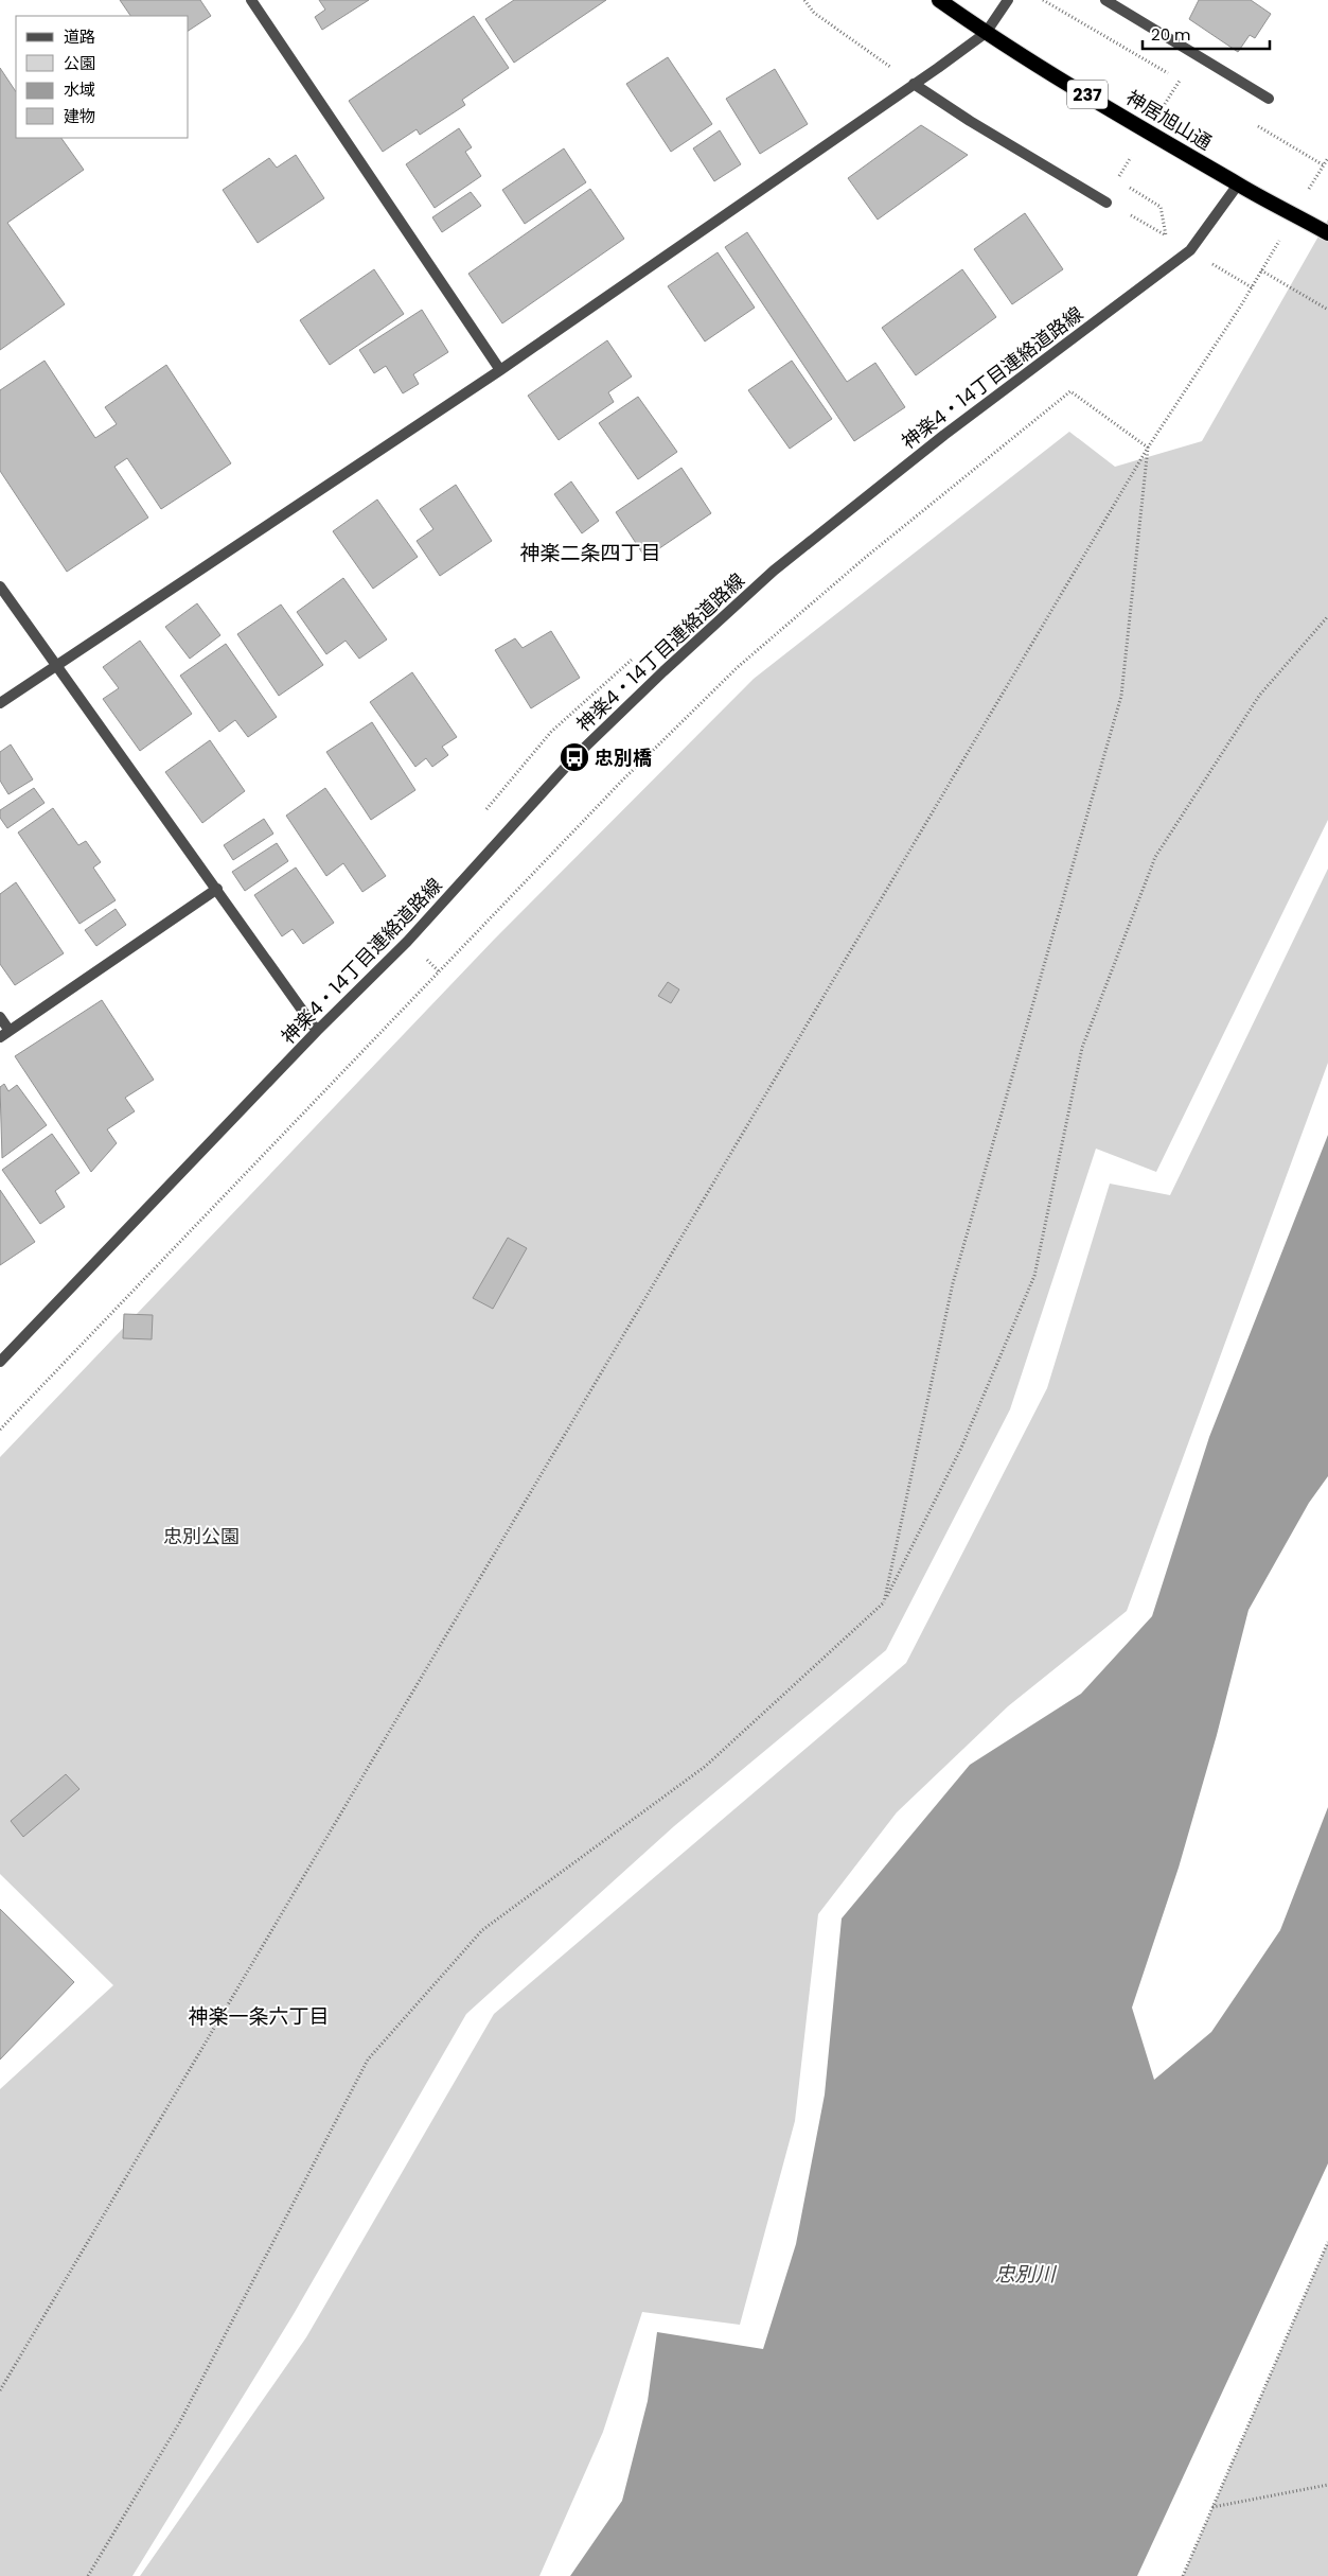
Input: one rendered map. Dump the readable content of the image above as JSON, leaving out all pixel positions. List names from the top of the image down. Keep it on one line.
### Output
{"streets":{"highway":["237","神居旭山通"],"street":["神楽4・14丁目連絡道路線"]},"crossings":[["神居旭山通","神楽4・14丁目連絡道路線"]],"districts":["神楽二条四丁目","神楽一条六丁目"],"water":["忠別川"],"parks":["忠別公園"],"places":{"bus stop":["忠別橋"]},"legend":["道路","公園","水域","建物"],"scale_bar":"20 m"}
